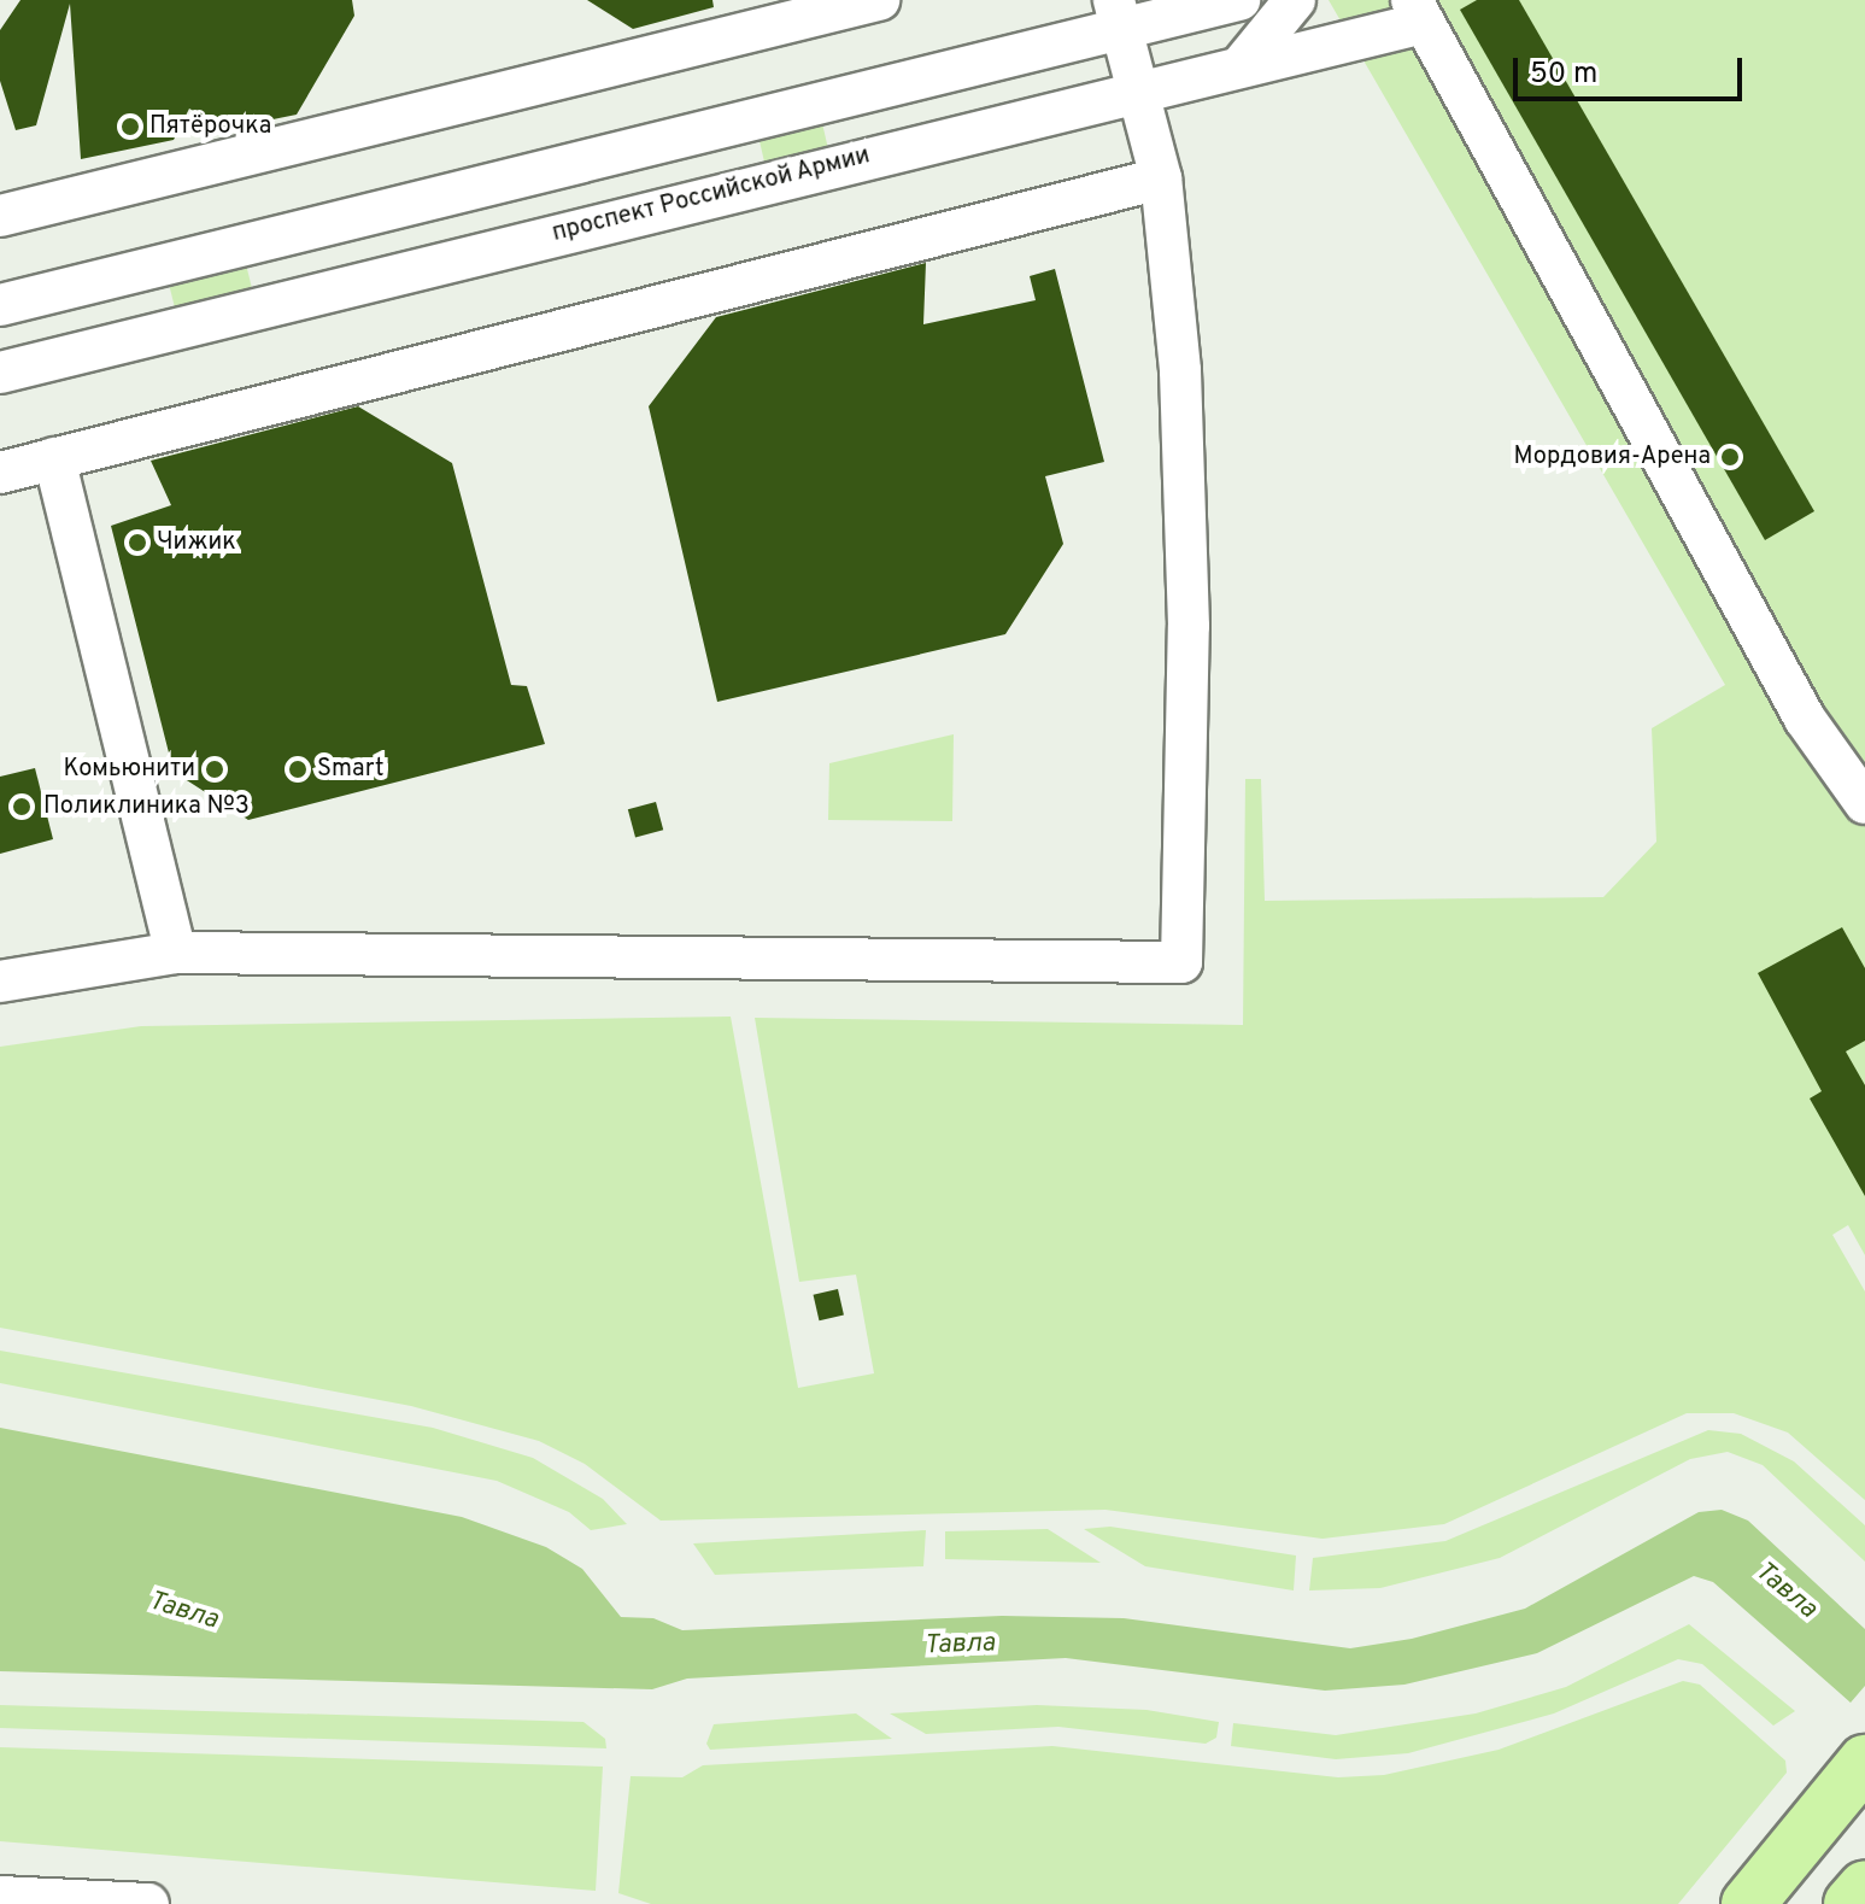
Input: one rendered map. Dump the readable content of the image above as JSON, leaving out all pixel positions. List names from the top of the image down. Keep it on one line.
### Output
{"streets":{"street":["проспект Российской Армии"]},"water":["Тавла"],"places":["Пятёрочка","Мордовия-Арена","Чижик","Комьюнити","Smart","Поликлиника №3"],"scale_bar":"50 m"}
